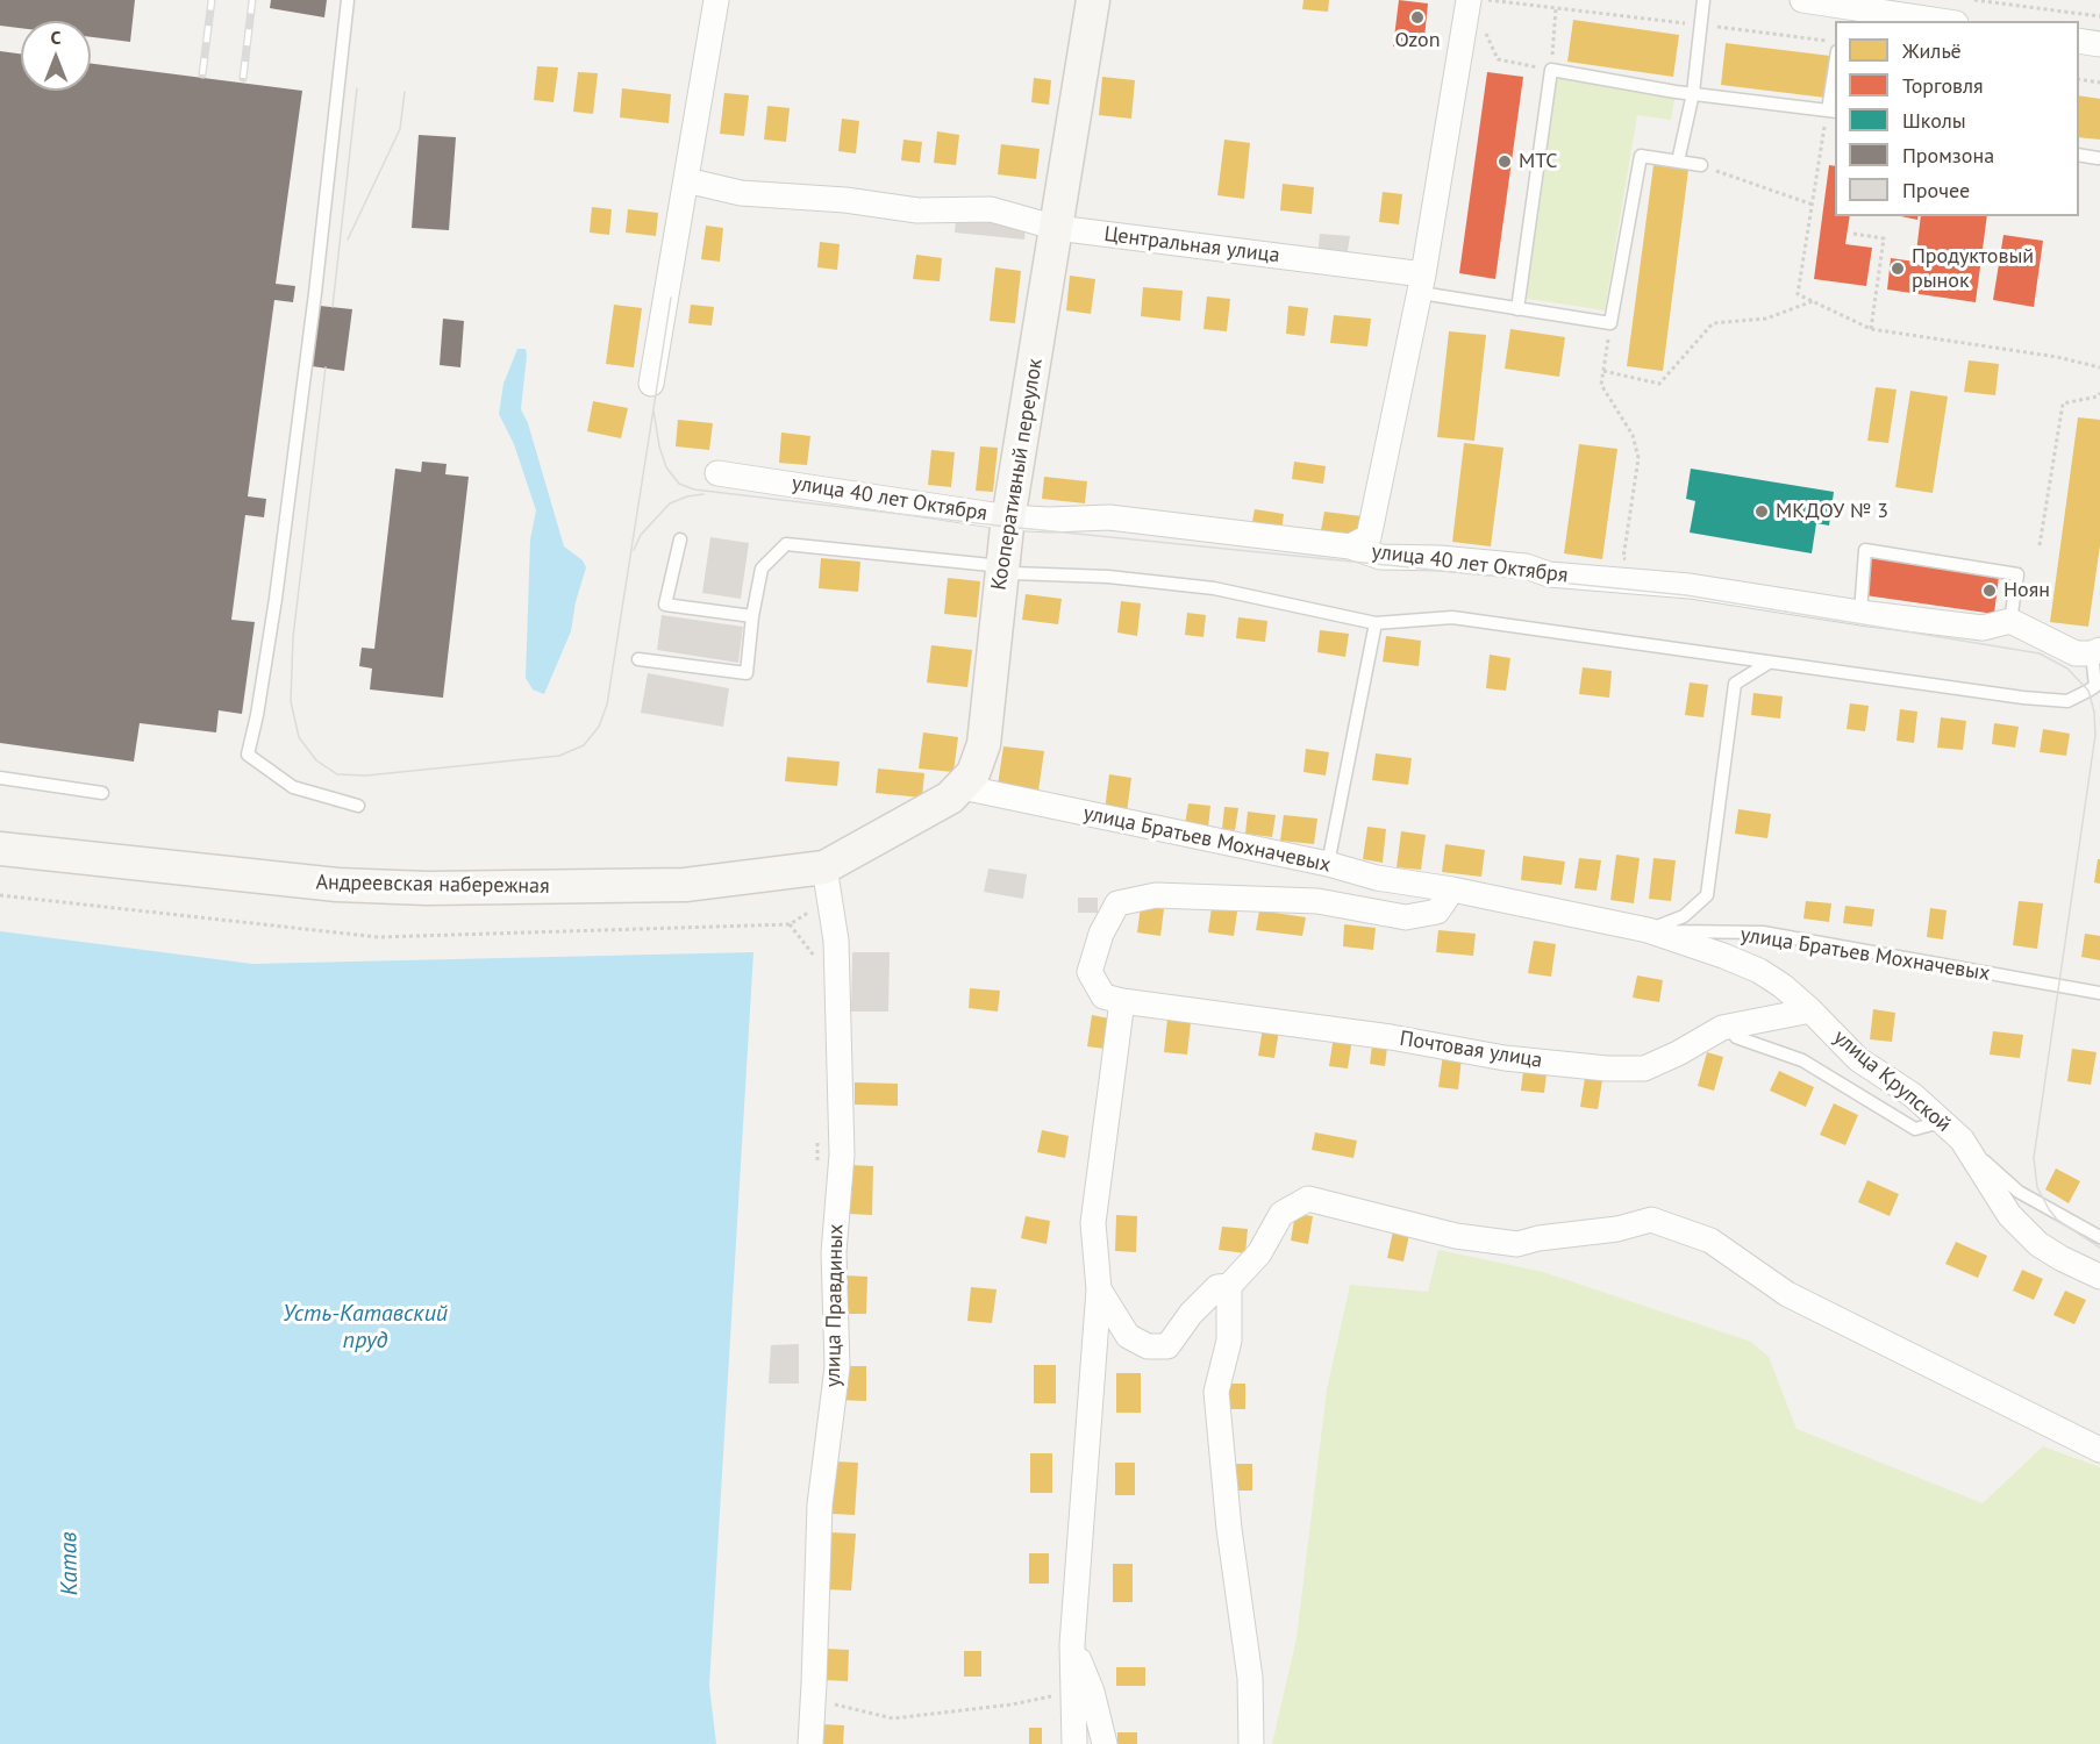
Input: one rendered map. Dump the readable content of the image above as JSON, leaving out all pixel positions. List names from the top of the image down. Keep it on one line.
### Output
{"streets":{"main road":["Кооперативный переулок","Андреевская набережная"],"street":["Центральная улица","улица 40 лет Октября","улица Братьев Мохначевых","Почтовая улица","улица Крупской","улица Правдиных"]},"crossings":[["Центральная улица","Кооперативный переулок"],["Кооперативный переулок","улица 40 лет Октября"],["Кооперативный переулок","улица Братьев Мохначевых"],["Кооперативный переулок","Андреевская набережная"],["Кооперативный переулок","улица Правдиных"],["улица Братьев Мохначевых","улица Крупской"],["Андреевская набережная","улица Правдиных"],["Почтовая улица","улица Крупской"]],"water":["Усть-Катавский пруд","Катав"],"places":["Ozon","МТС","Продуктовый рынок","МКДОУ № 3","Ноян"],"legend":["Жильё","Торговля","Школы","Промзона","Прочее"],"north":"top"}
